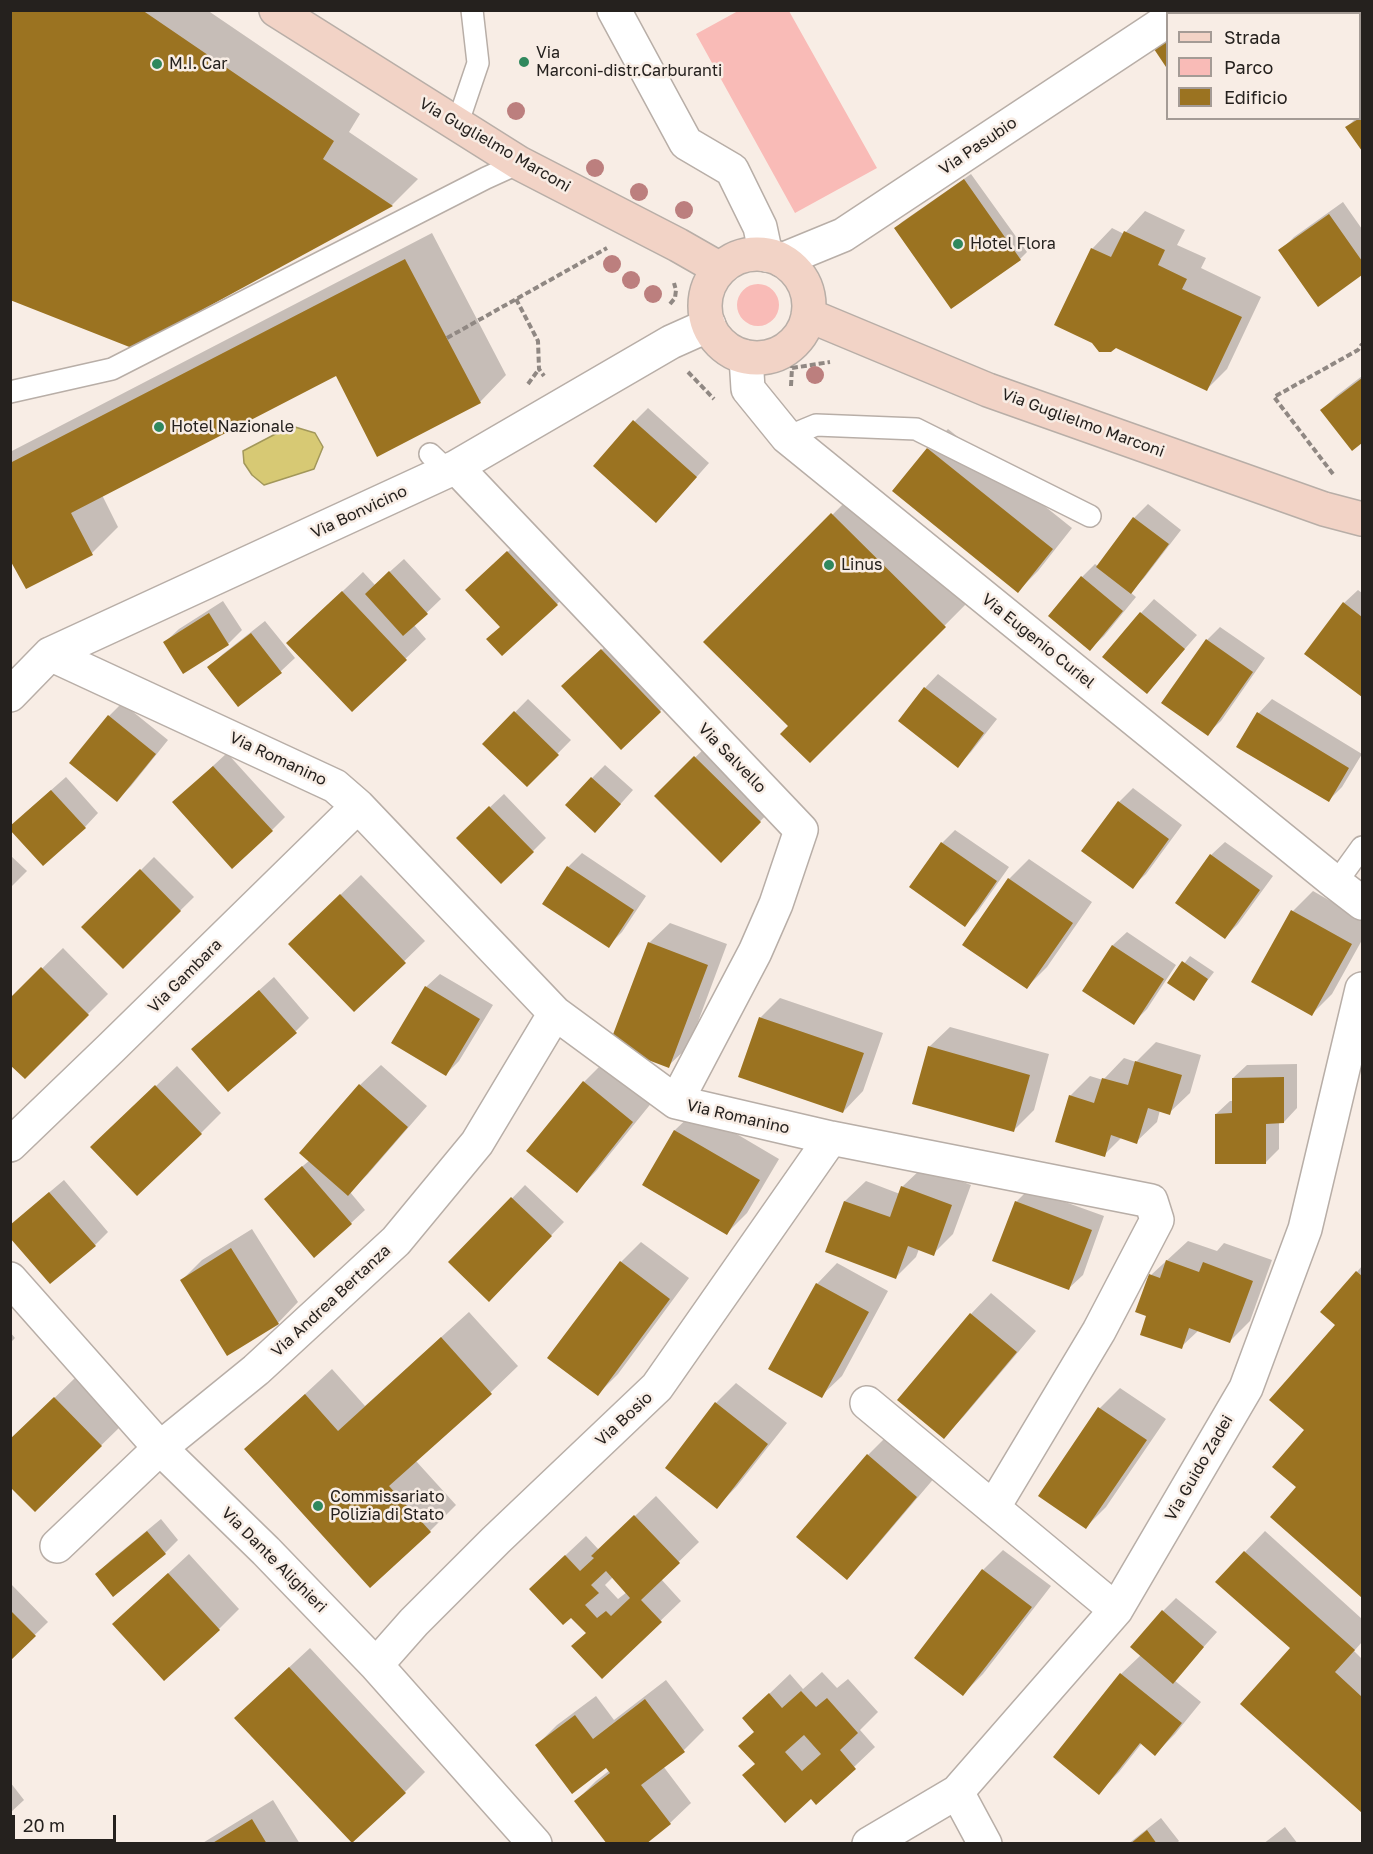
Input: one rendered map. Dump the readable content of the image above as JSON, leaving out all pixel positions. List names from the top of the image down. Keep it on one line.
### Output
{"streets":{"main road":["Via Guglielmo Marconi"],"street":["Via Pasubio","Via Bonvicino","Via Eugenio Curiel","Via Salvello","Via Romanino","Via Gambara","Via Andrea Bertanza","Via Bosio","Via Guido Zadei","Via Dante Alighieri"]},"crossings":[["Via Guglielmo Marconi","Via Pasubio"],["Via Guglielmo Marconi","Via Bonvicino"],["Via Guglielmo Marconi","Via Eugenio Curiel"],["Via Pasubio","Via Bonvicino"],["Via Pasubio","Via Eugenio Curiel"],["Via Bonvicino","Via Eugenio Curiel"],["Via Bonvicino","Via Salvello"],["Via Bonvicino","Via Romanino"],["Via Salvello","Via Romanino"],["Via Romanino","Via Gambara"],["Via Romanino","Via Andrea Bertanza"],["Via Romanino","Via Bosio"],["Via Andrea Bertanza","Via Dante Alighieri"],["Via Bosio","Via Dante Alighieri"]],"places":["Via Marconi-distr.Carburanti","M.I. Car","Hotel Flora","Hotel Nazionale","Linus","Commissariato Polizia di Stato"],"legend":["Strada","Parco","Edificio"],"scale_bar":"20 m"}
